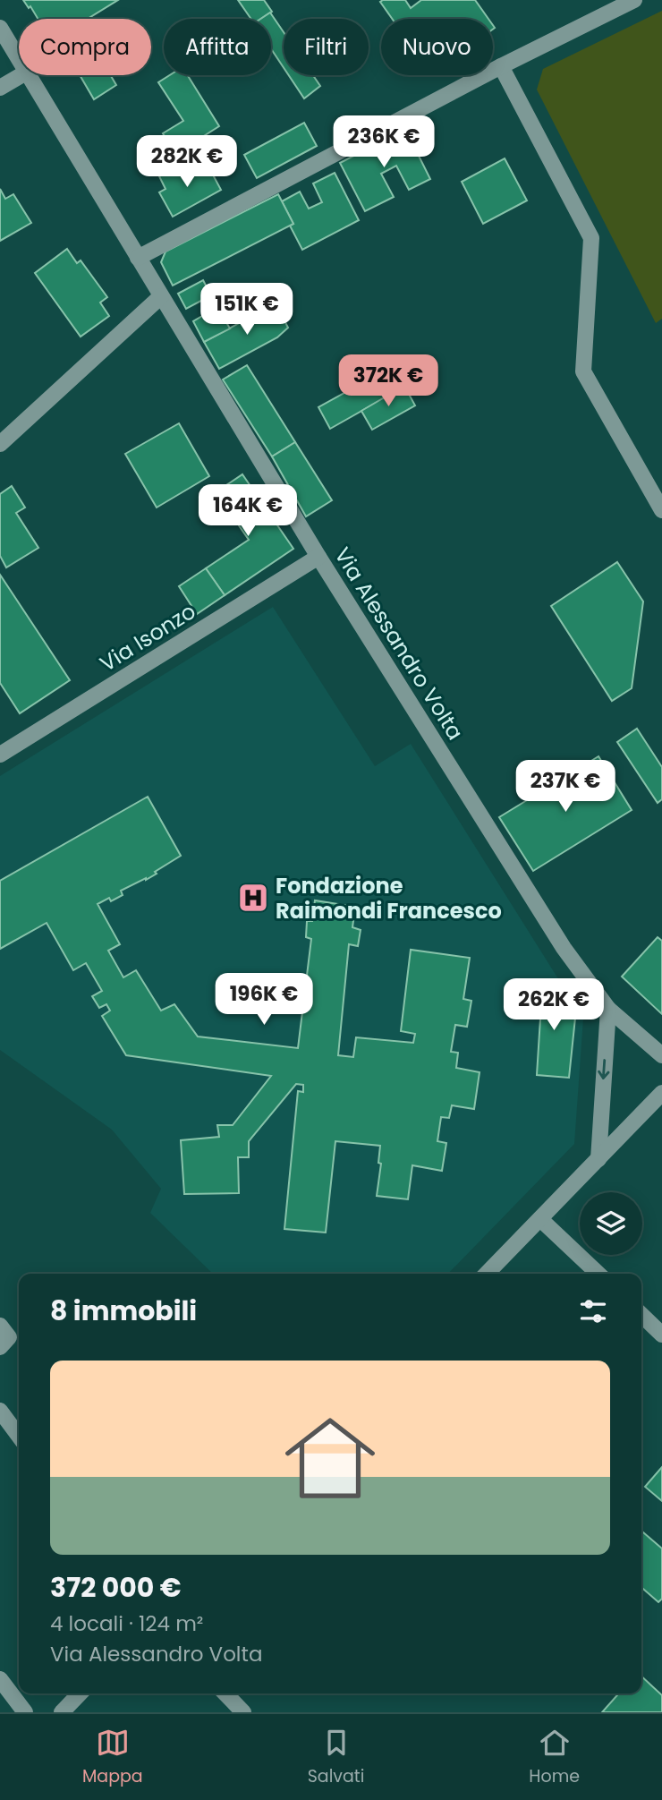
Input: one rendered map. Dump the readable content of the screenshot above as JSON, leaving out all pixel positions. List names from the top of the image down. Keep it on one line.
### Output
{"streets":{"street":["Via Isonzo","Via Alessandro Volta"]},"crossings":[["Via Isonzo","Via Alessandro Volta"]],"places":{"hospital":["Fondazione Raimondi Francesco"]},"page":{"chip":["Compra","Affitta","Filtri","Nuovo"],"price":["236K €","282K €","151K €","372K €","164K €","237K €","196K €","262K €"],"heading":"8 immobili","list":[{"name":"372 000 €","note":"4 locali · 124 m² · Via Alessandro Volta"}],"tabs":["Mappa","Salvati","Home"]}}
